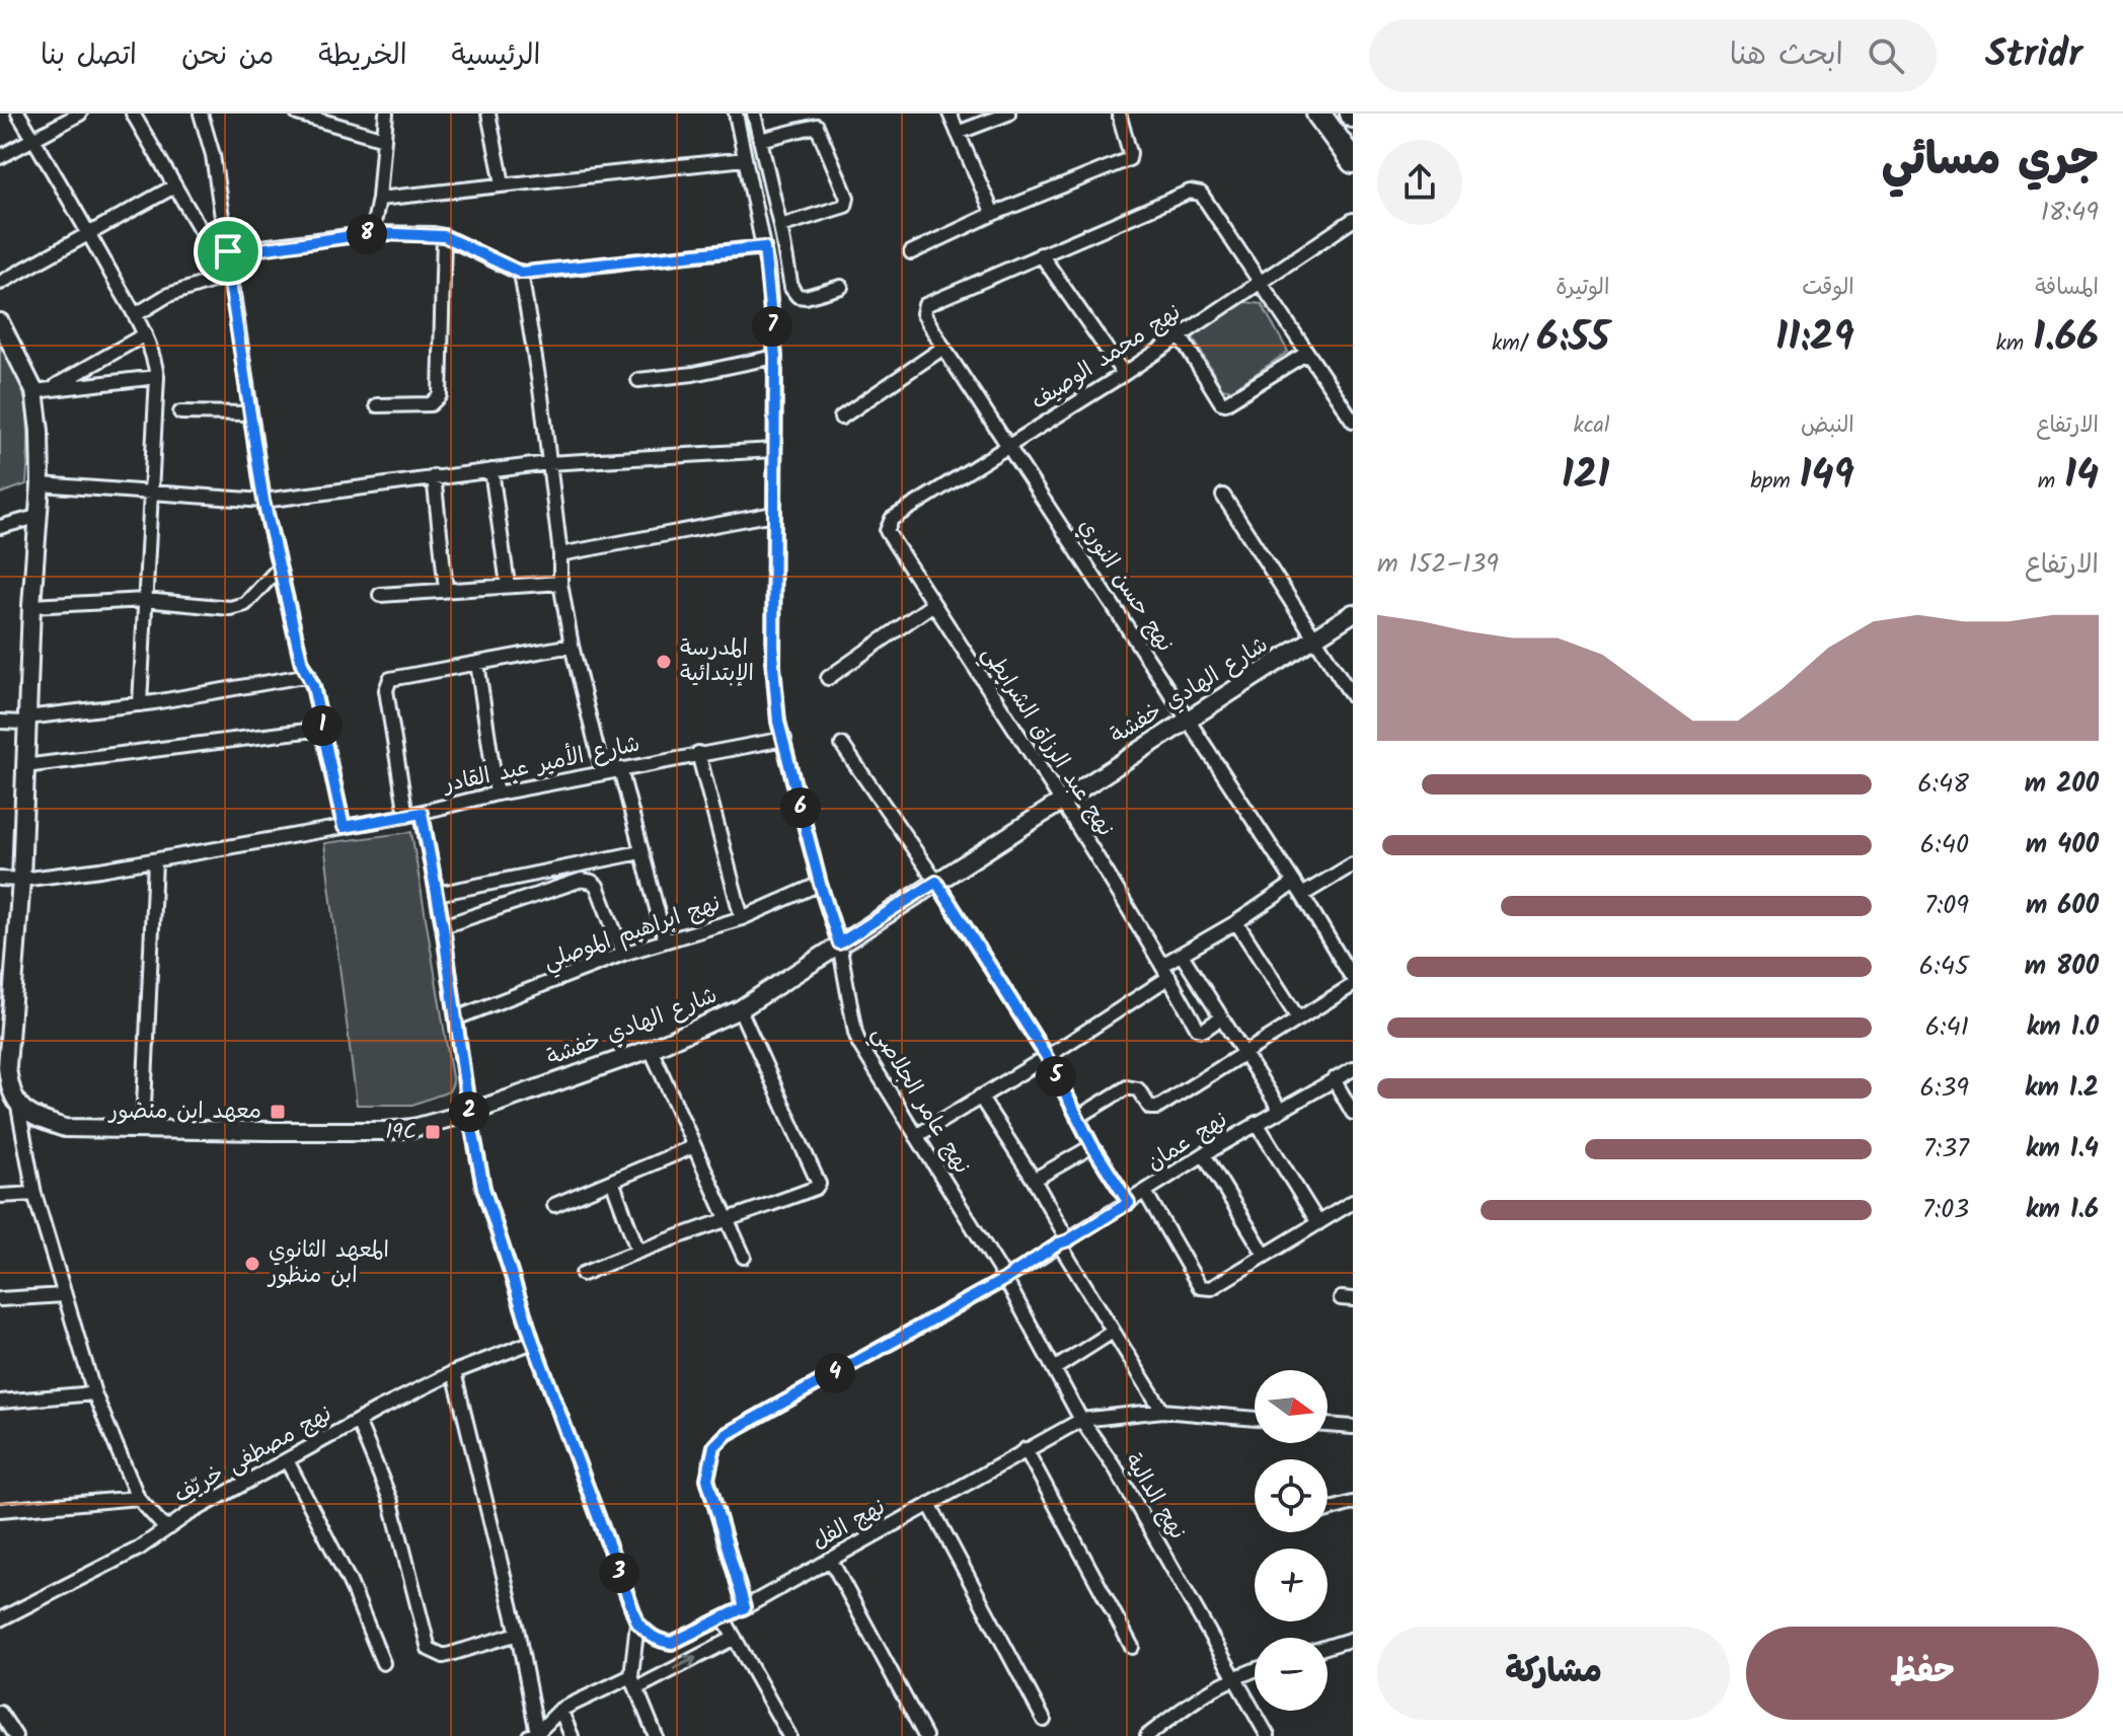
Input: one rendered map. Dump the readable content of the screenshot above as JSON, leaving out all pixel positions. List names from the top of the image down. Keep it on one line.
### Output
{"streets":{"street":["نهج محمد الوصيف","نهج حسن النوري","شارع الهادي خفشة","نهج عبد الرزاق الشرايطي","شارع الأمير عبد القادر","نهج ابراهيم الموصلي","نهج عامر الجلاصي","نهج عمان","نهج مصطفى خريّف","نهج الدالية","نهج الفل"]},"crossings":[["نهج محمد الوصيف","نهج حسن النوري"],["نهج محمد الوصيف","نهج عبد الرزاق الشرايطي"],["نهج حسن النوري","شارع الهادي خفشة"],["شارع الهادي خفشة","نهج عبد الرزاق الشرايطي"],["شارع الهادي خفشة","نهج عامر الجلاصي"],["شارع الأمير عبد القادر","نهج عامر الجلاصي"],["نهج ابراهيم الموصلي","نهج عامر الجلاصي"],["نهج عامر الجلاصي","نهج عمان"],["نهج عامر الجلاصي","نهج الدالية"],["نهج عمان","نهج الدالية"],["نهج عمان","نهج الفل"],["نهج الدالية","نهج الفل"]],"places":{"other":["المدرسة الإبتدائية","المعهد الثانوي ابن منظور"],"transit":["معهد ابن منضور","19C"]},"north":"right","page":{"header":"Stridr","search":"ابحث هنا","nav":["الرئيسية","الخريطة","من نحن","اتصل بنا"],"heading":["جري مسائي","18:49"],"pins":["8","7","1","6","5","2","4","3"],"stats":[["المسافة","1.66 km"],["الوقت","11:29"],["الوتيرة","6:55 /km"],["الارتفاع","14 m"],["النبض","149 bpm"],["kcal","121"]],"chart":["الارتفاع","139–152 m"],"list":[{"name":"200 m","note":"6:48"},{"name":"400 m","note":"6:40"},{"name":"600 m","note":"7:09"},{"name":"800 m","note":"6:45"},{"name":"1.0 km","note":"6:41"},{"name":"1.2 km","note":"6:39"},{"name":"1.4 km","note":"7:37"},{"name":"1.6 km","note":"7:03"}],"map_buttons":["+","−"],"buttons":["حفظ","مشاركة"]}}
